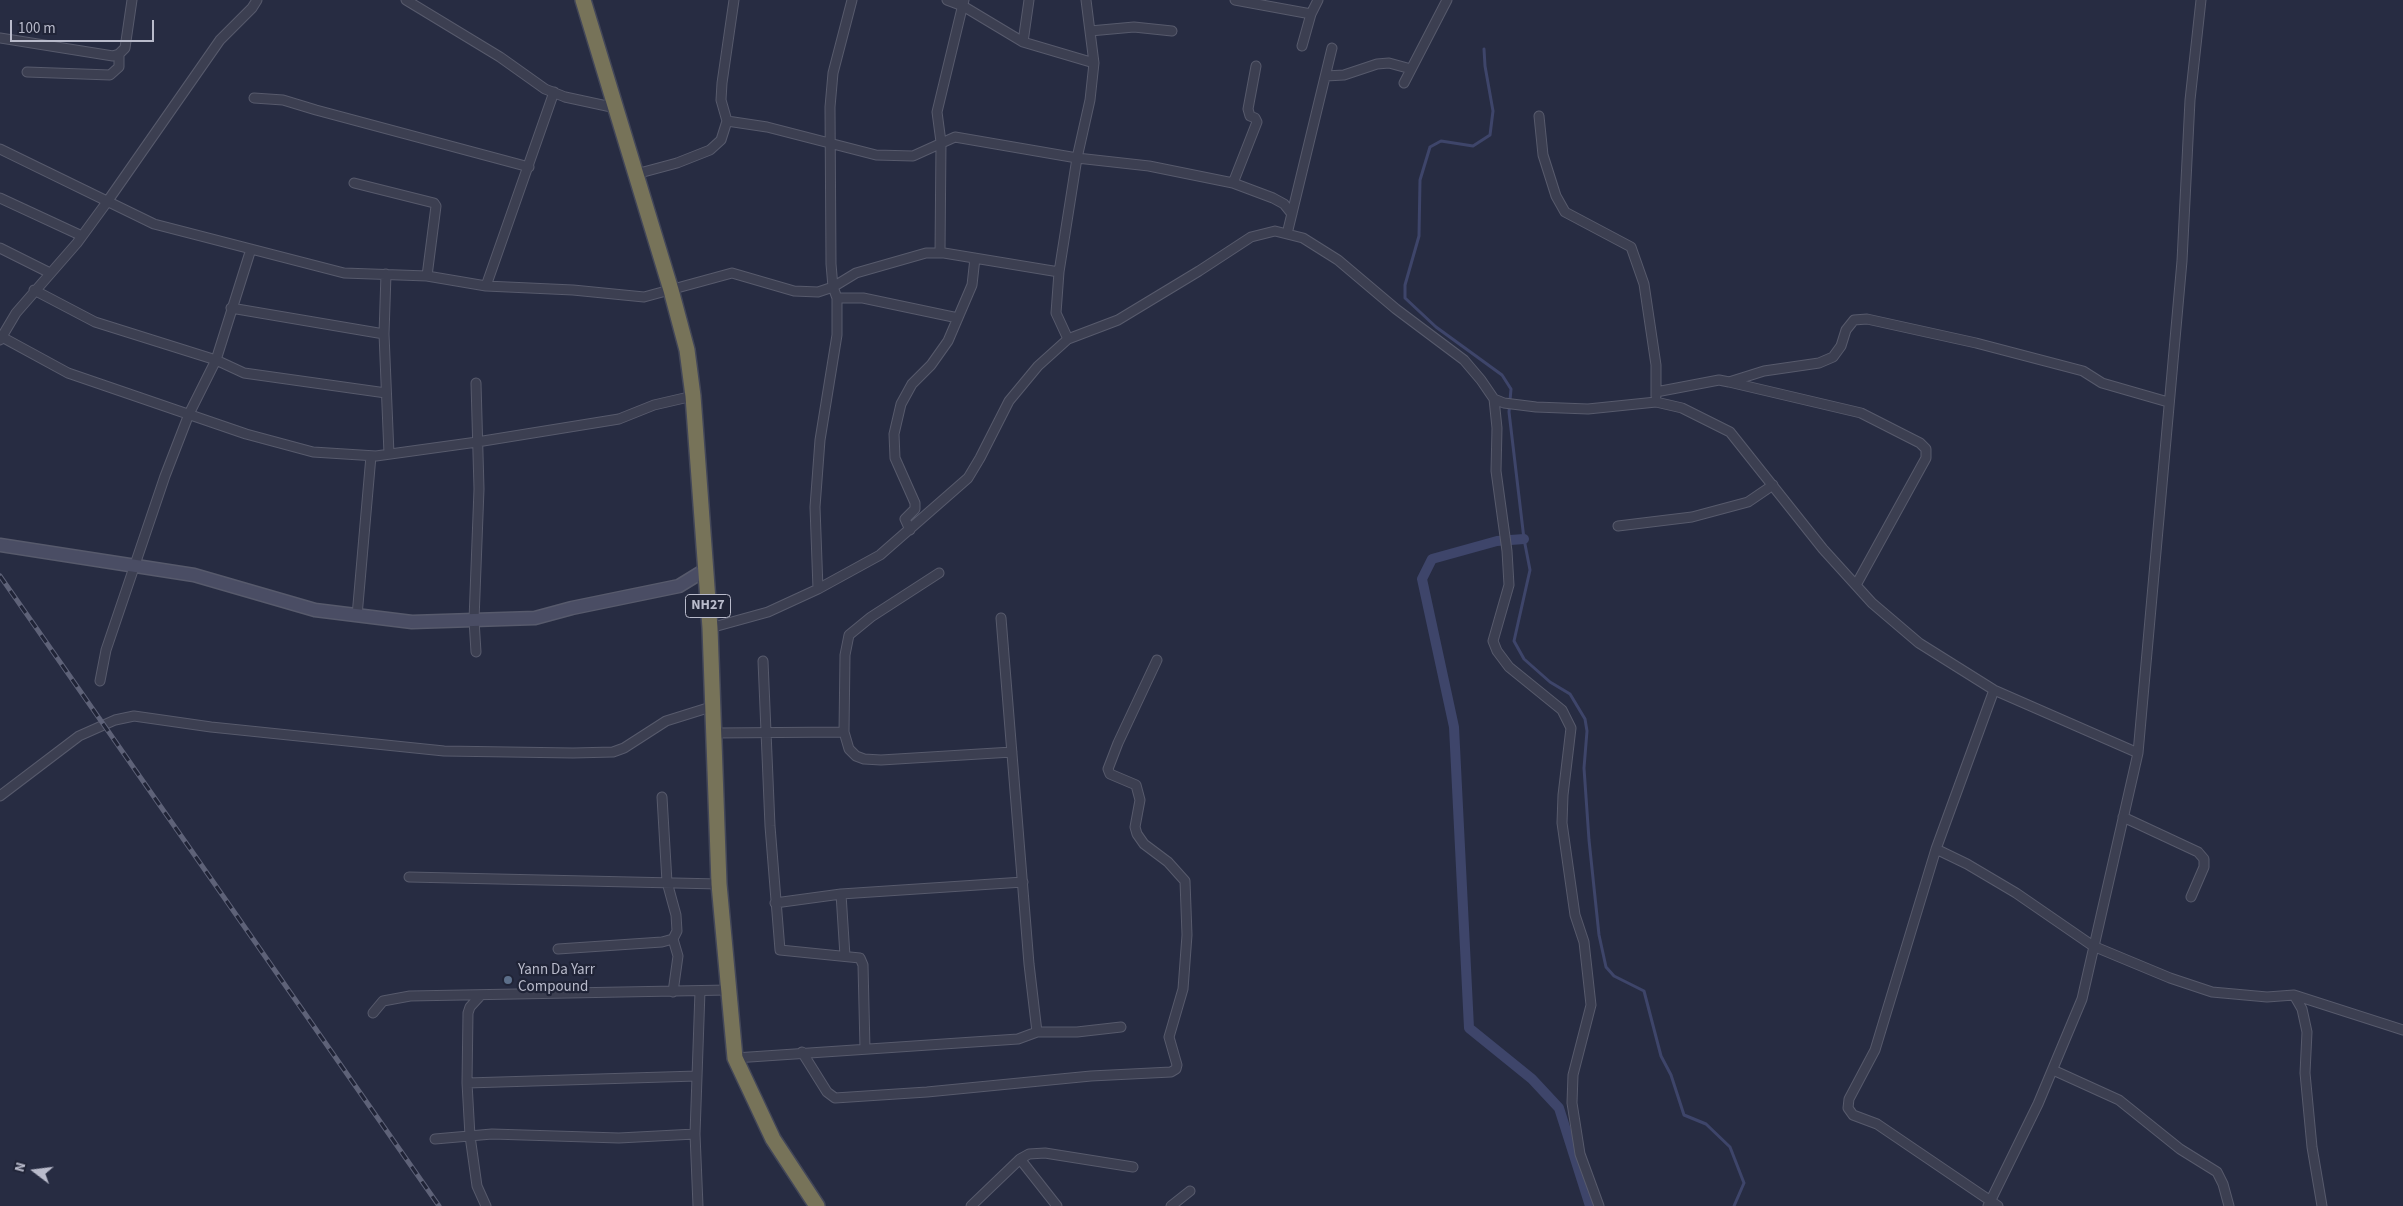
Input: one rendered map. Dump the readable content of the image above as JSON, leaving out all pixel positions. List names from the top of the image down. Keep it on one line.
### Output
{"streets":{"highway":["NH27"]},"places":["Yann Da Yarr Compound"],"scale_bar":"100 m","north":"left"}
